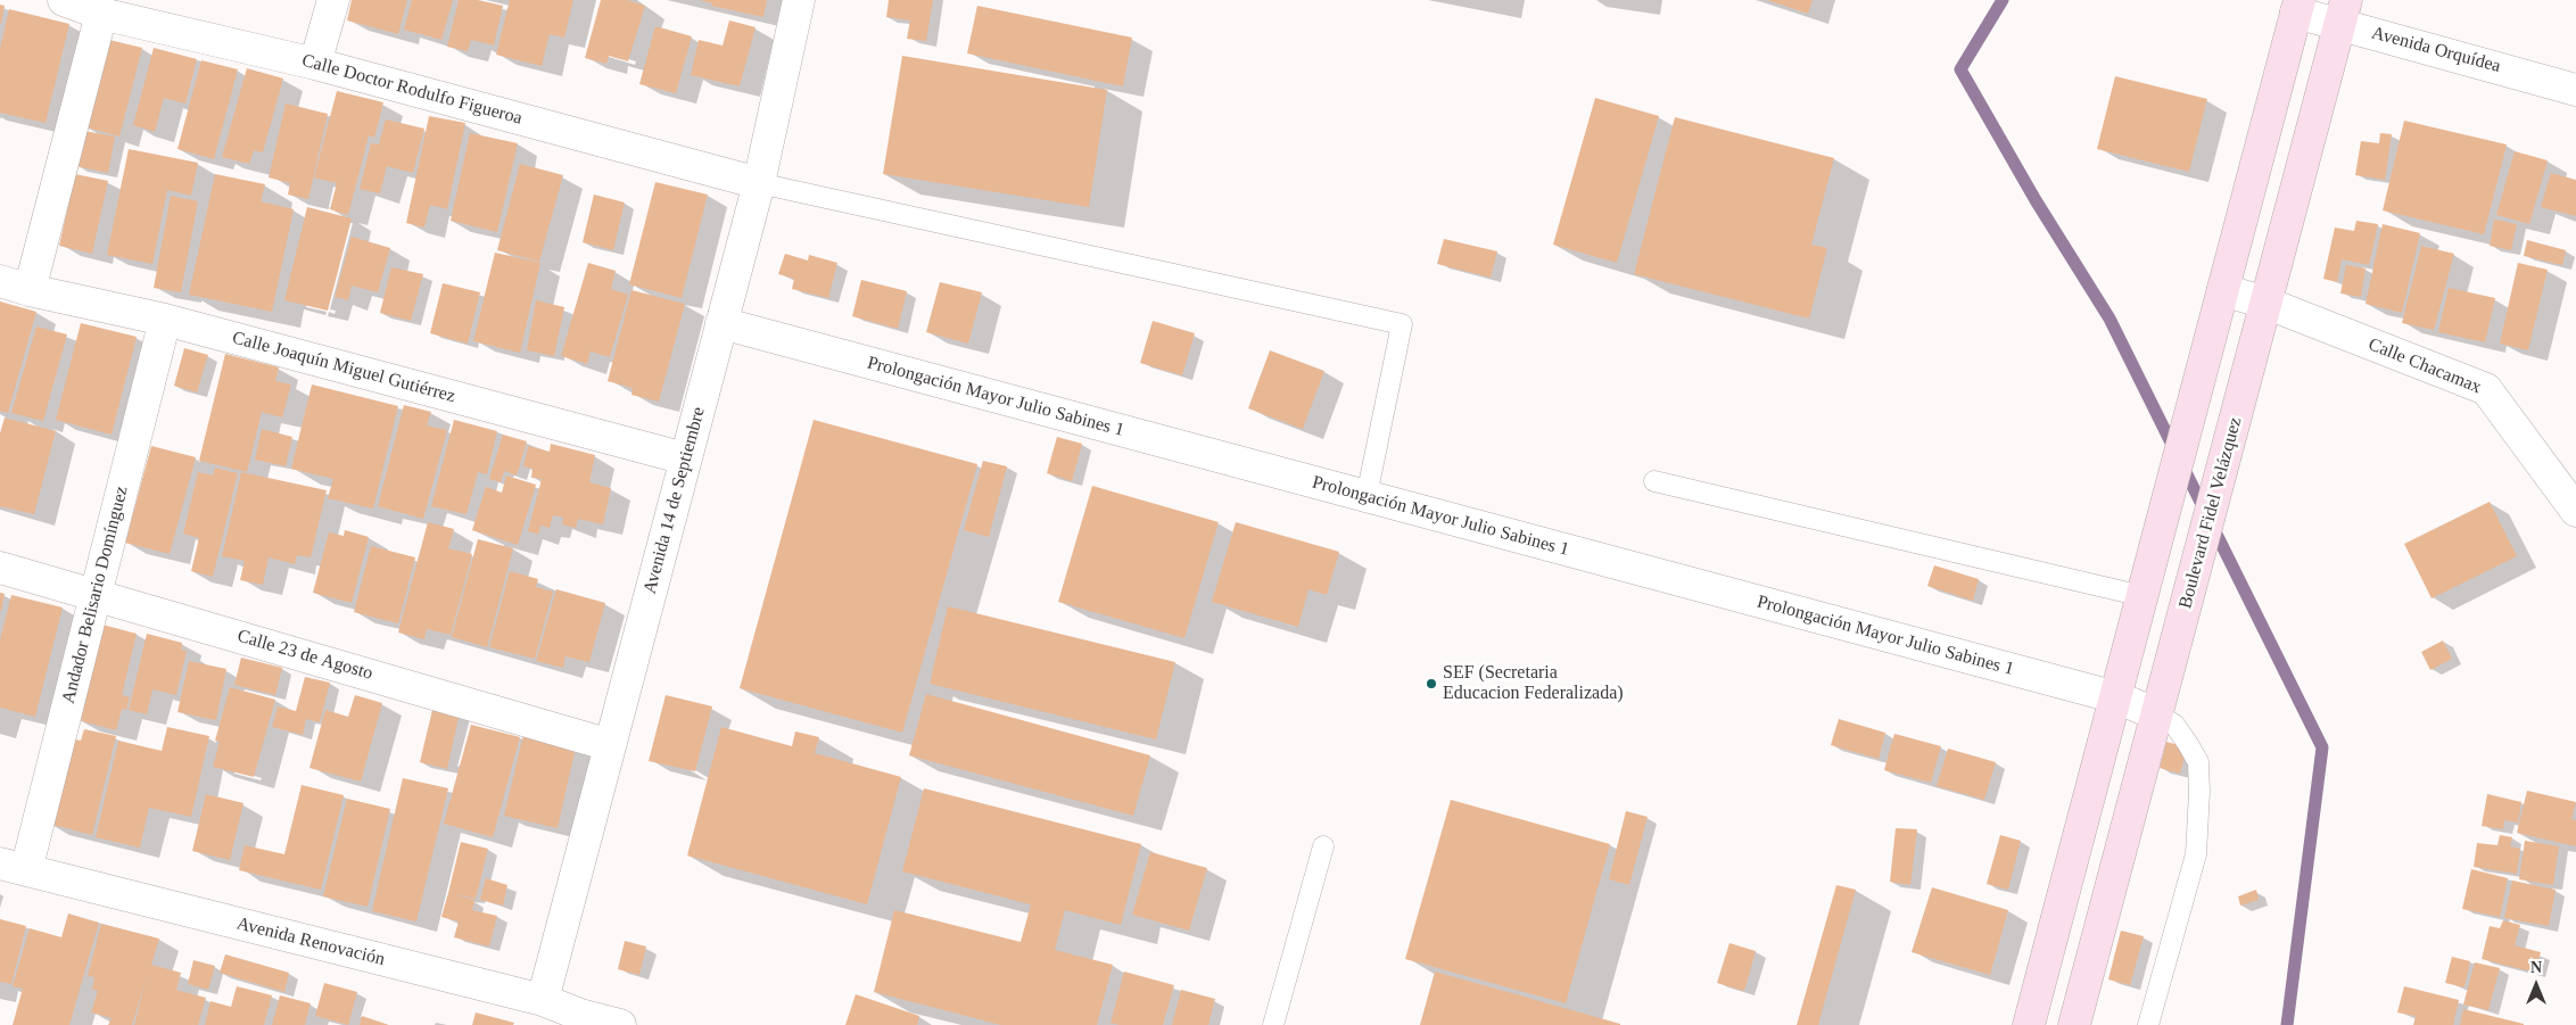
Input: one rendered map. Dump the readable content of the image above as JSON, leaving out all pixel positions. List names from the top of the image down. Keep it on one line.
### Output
{"streets":{"main road":["Boulevard Fidel Velázquez"],"street":["Avenida Orquídea","Calle Doctor Rodulfo Figueroa","Calle Chacamax","Calle Joaquín Miguel Gutiérrez","Prolongación Mayor Julio Sabines 1","Avenida 14 de Septiembre","Andador Belisario Domínguez","Calle 23 de Agosto","Avenida Renovación"]},"crossings":[["Avenida Orquídea","Boulevard Fidel Velázquez"],["Calle Doctor Rodulfo Figueroa","Avenida 14 de Septiembre"],["Calle Chacamax","Boulevard Fidel Velázquez"],["Calle Joaquín Miguel Gutiérrez","Avenida 14 de Septiembre"],["Calle Joaquín Miguel Gutiérrez","Andador Belisario Domínguez"],["Prolongación Mayor Julio Sabines 1","Avenida 14 de Septiembre"],["Prolongación Mayor Julio Sabines 1","Boulevard Fidel Velázquez"],["Avenida 14 de Septiembre","Calle 23 de Agosto"],["Avenida 14 de Septiembre","Avenida Renovación"],["Andador Belisario Domínguez","Calle 23 de Agosto"],["Andador Belisario Domínguez","Avenida Renovación"]],"places":["SEF (Secretaria Educacion Federalizada)"],"north":"top"}
